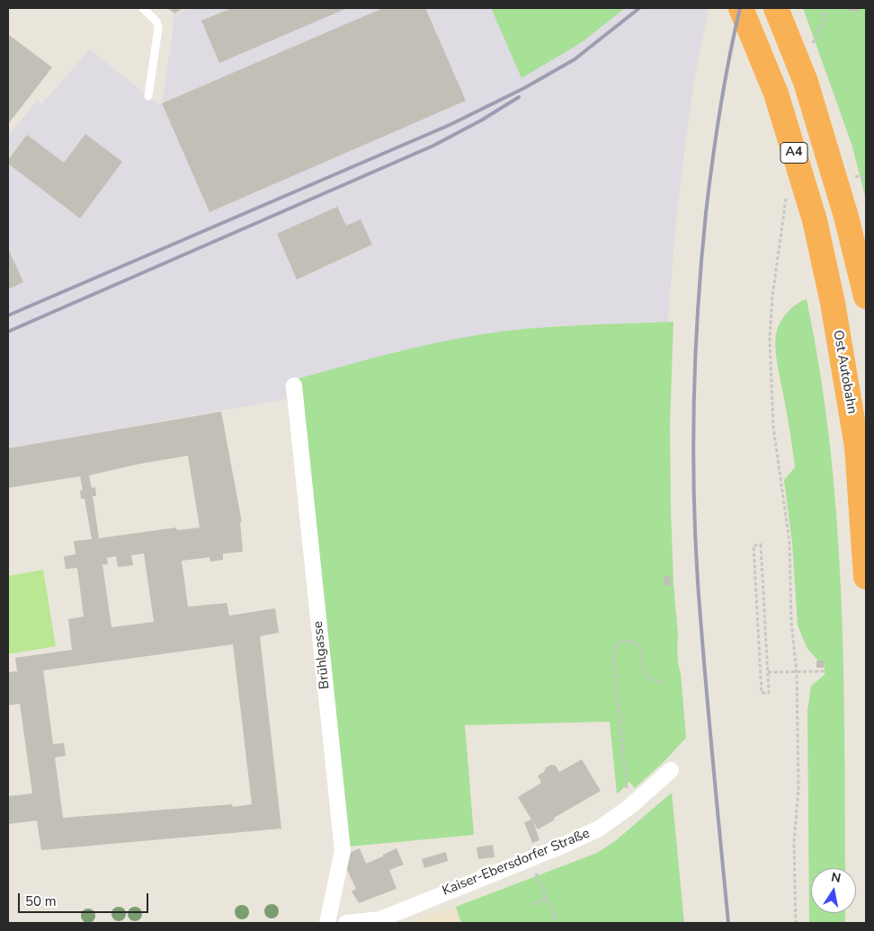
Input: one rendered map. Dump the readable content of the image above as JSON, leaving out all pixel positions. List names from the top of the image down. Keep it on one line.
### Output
{"streets":{"highway":["A4","Ost Autobahn"],"street":["Brühlgasse","Kaiser-Ebersdorfer Straße"]},"scale_bar":"50 m","north":"top"}
